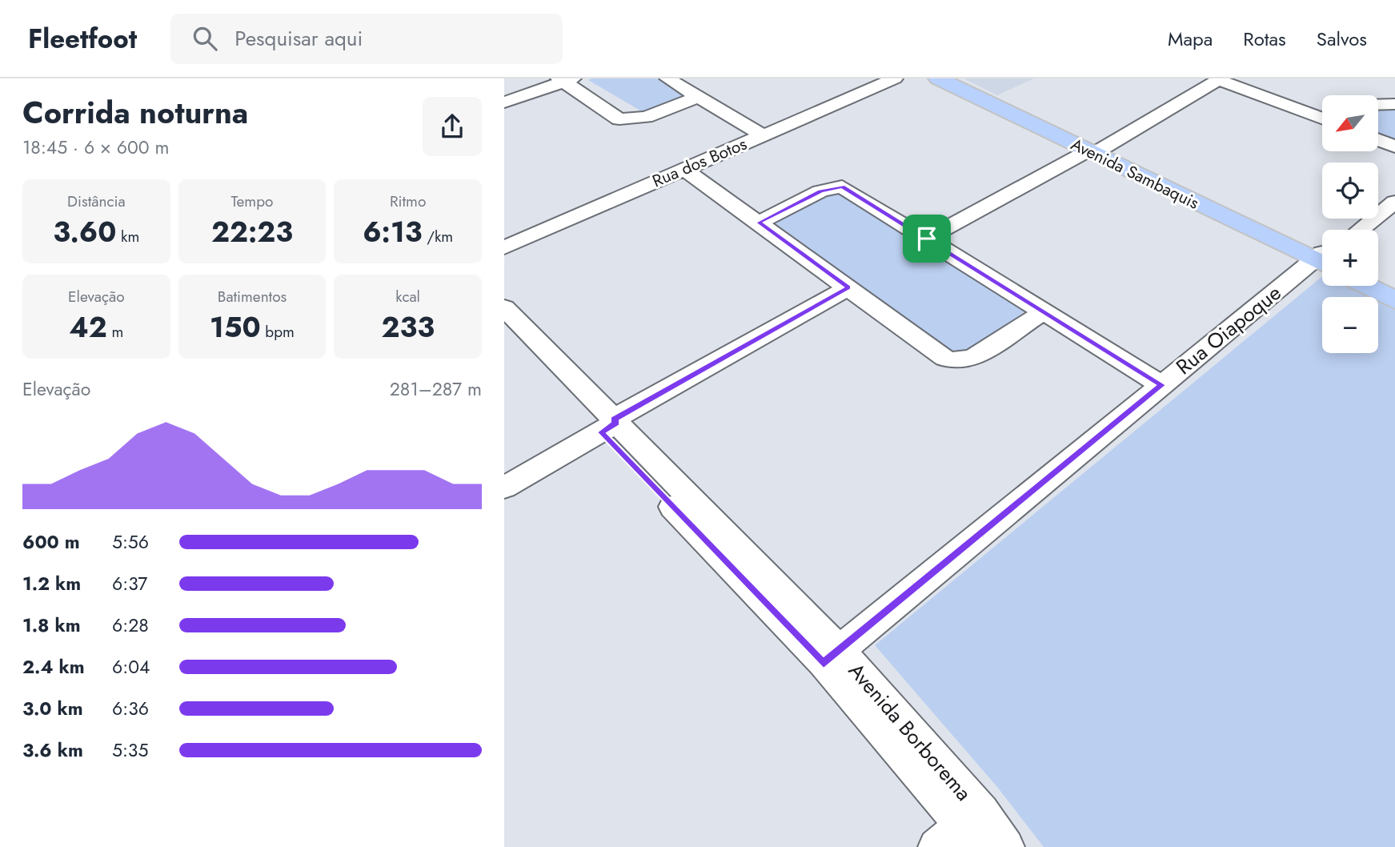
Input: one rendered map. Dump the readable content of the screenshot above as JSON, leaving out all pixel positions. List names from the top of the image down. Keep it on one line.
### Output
{"streets":{"main road":["Avenida Sambaquis"],"street":["Rua dos Botos","Rua Oiapoque","Avenida Borborema"]},"crossings":[["Rua Oiapoque","Avenida Borborema"]],"north":"bottom left","page":{"header":"Fleetfoot","search":"Pesquisar aqui","nav":["Mapa","Rotas","Salvos"],"heading":["Corrida noturna","18:45 · 6 × 600 m"],"map_buttons":["+","−"],"stats":[["Distância","3.60 km"],["Tempo","22:23"],["Ritmo","6:13 /km"],["Elevação","42 m"],["Batimentos","150 bpm"],["kcal","233"]],"chart":["Elevação","281–287 m"],"list":[{"name":"600 m","note":"5:56"},{"name":"1.2 km","note":"6:37"},{"name":"1.8 km","note":"6:28"},{"name":"2.4 km","note":"6:04"},{"name":"3.0 km","note":"6:36"},{"name":"3.6 km","note":"5:35"}]}}
